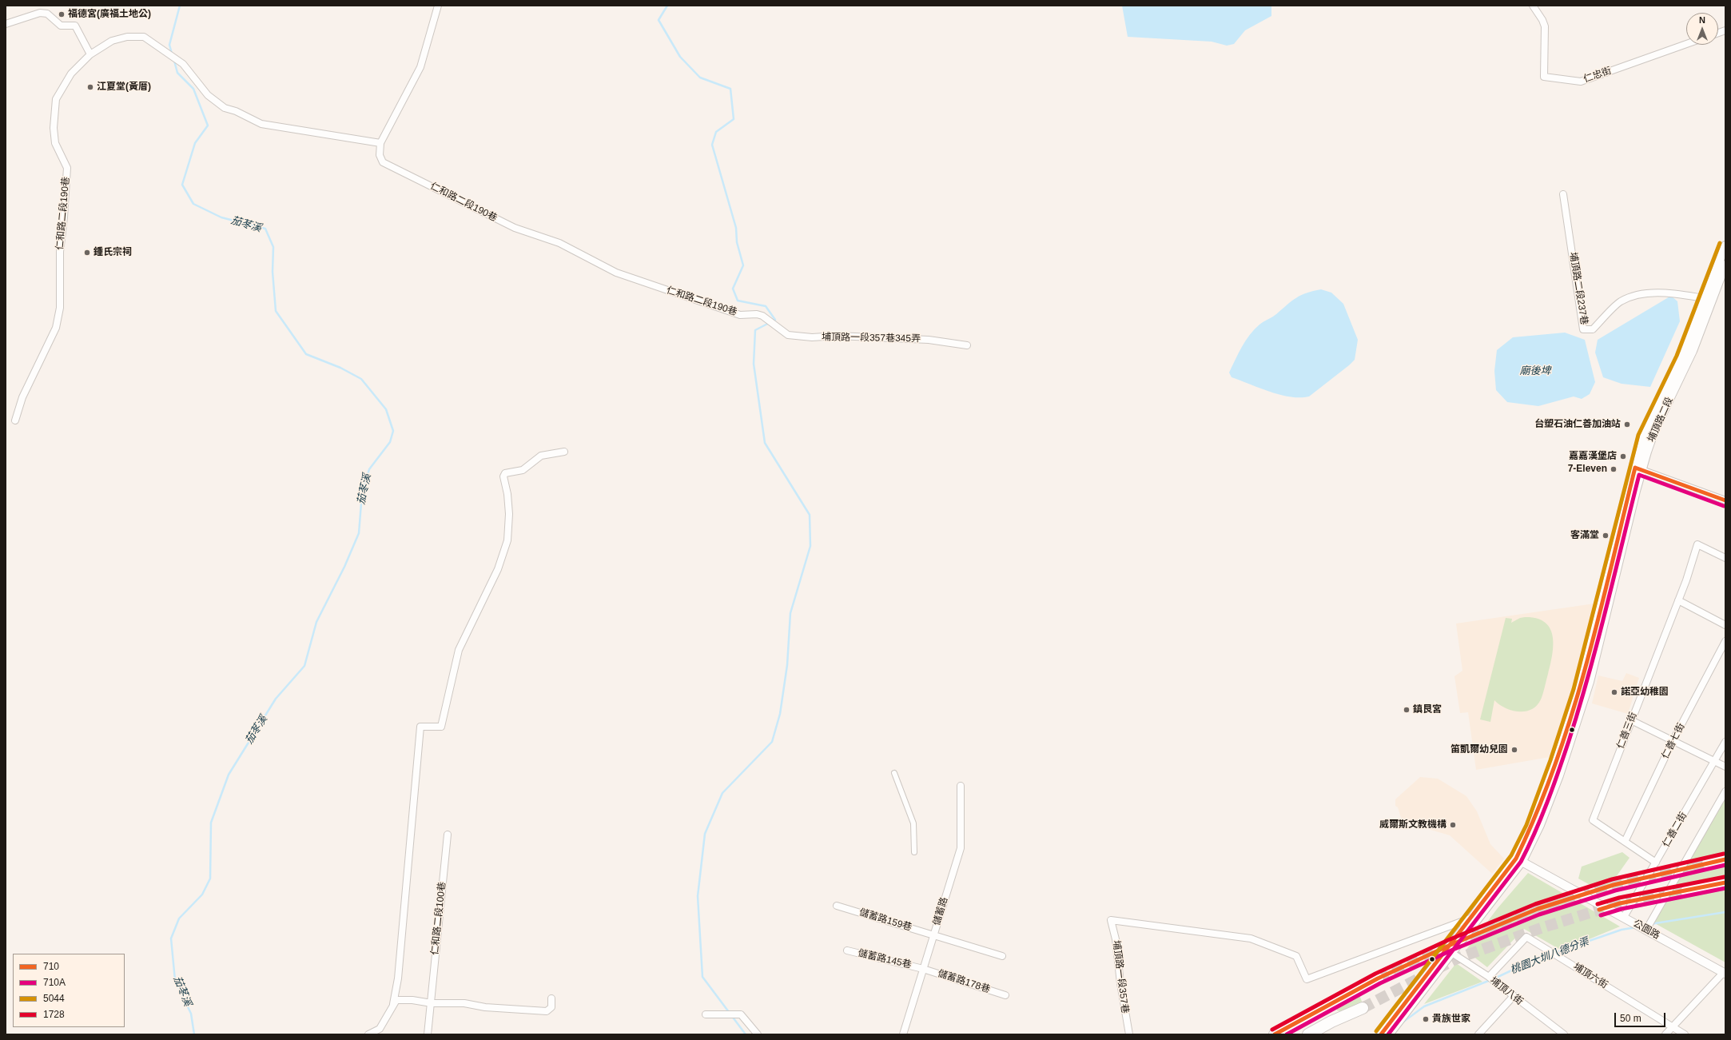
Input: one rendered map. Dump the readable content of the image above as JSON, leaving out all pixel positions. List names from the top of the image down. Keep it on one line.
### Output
{"streets":{"street":["仁忠街","仁和路二段190巷","埔頂路二段237巷","埔頂路一段357巷345弄","埔頂路二段","仁善三街","仁善七街","仁善二街","儲蓄路","仁和路二段100巷","儲蓄路159巷","公園路","儲蓄路145巷","埔頂六街","埔頂路一段357巷","儲蓄路178巷","埔頂八街"]},"crossings":[["仁和路二段190巷","埔頂路一段357巷345弄"],["埔頂路二段237巷","埔頂路二段"],["埔頂路二段","公園路"],["埔頂路二段","埔頂路一段357巷"],["埔頂路二段","埔頂八街"],["仁善三街","仁善七街"],["仁善三街","仁善二街"],["仁善二街","公園路"],["儲蓄路","儲蓄路159巷"],["儲蓄路","儲蓄路145巷"],["儲蓄路","儲蓄路178巷"],["儲蓄路145巷","儲蓄路178巷"],["埔頂六街","埔頂八街"]],"water":["茄苳溪","廟後埤","桃園大圳八德分渠"],"places":["福德宮(廣福土地公)","江夏堂(黃厝)","鍾氏宗祠","台塑石油仁善加油站","嘉嘉漢堡店","7-Eleven","客滿堂","諾亞幼稚園","鎮艮宮","笛凱爾幼兒園","威爾斯文教機構","貴族世家"],"lines":["transit line 5044","transit line 710","transit line 710A","transit line 1728"],"legend":["710","710A","5044","1728"],"scale_bar":"50 m","north":"top"}
